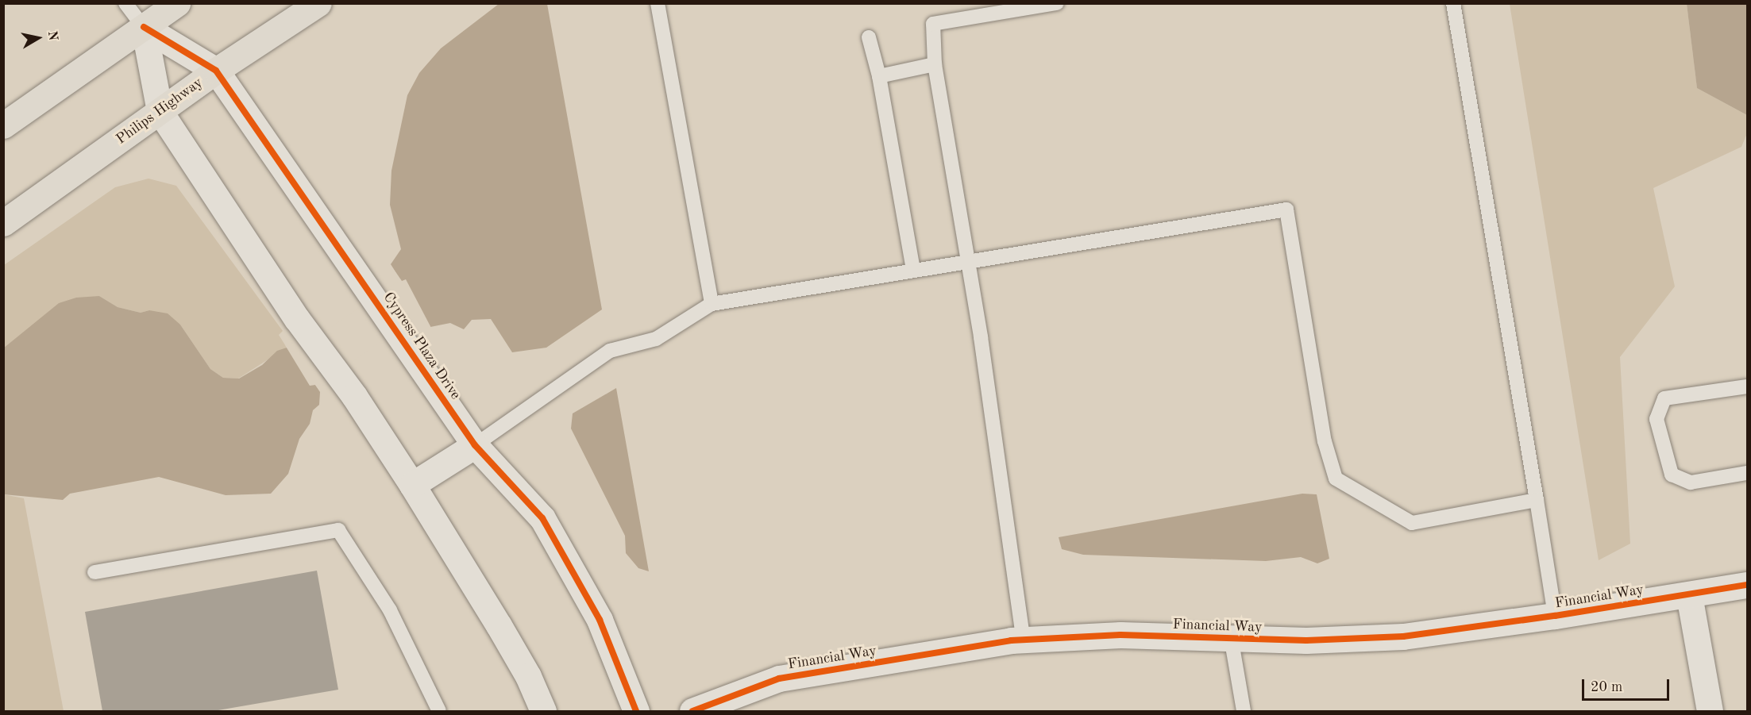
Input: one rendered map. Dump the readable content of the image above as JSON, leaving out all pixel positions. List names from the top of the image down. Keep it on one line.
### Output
{"streets":{"main road":["Philips Highway"],"street":["Cypress Plaza Drive","Financial Way"]},"crossings":[["Philips Highway","Cypress Plaza Drive"]],"scale_bar":"20 m","north":"right"}
